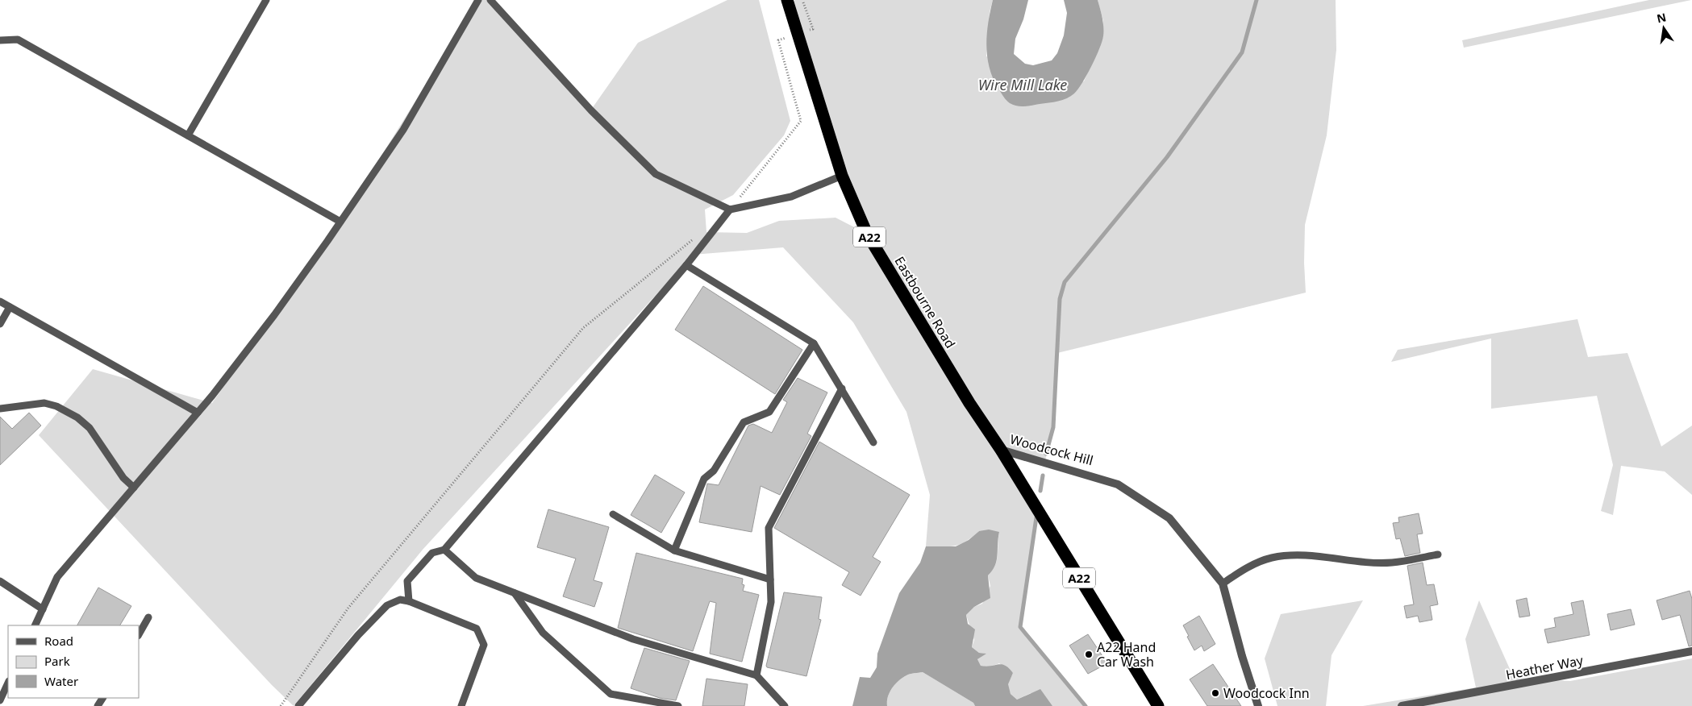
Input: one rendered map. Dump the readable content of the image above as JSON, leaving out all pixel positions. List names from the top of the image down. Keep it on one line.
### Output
{"streets":{"highway":["A22","Eastbourne Road","Woodcock Hill"],"street":["Heather Way"]},"crossings":[["Eastbourne Road","Woodcock Hill"]],"water":["Wire Mill Lake"],"places":["A22 Hand Car Wash","Woodcock Inn"],"legend":["Road","Park","Water"],"north":"top"}
